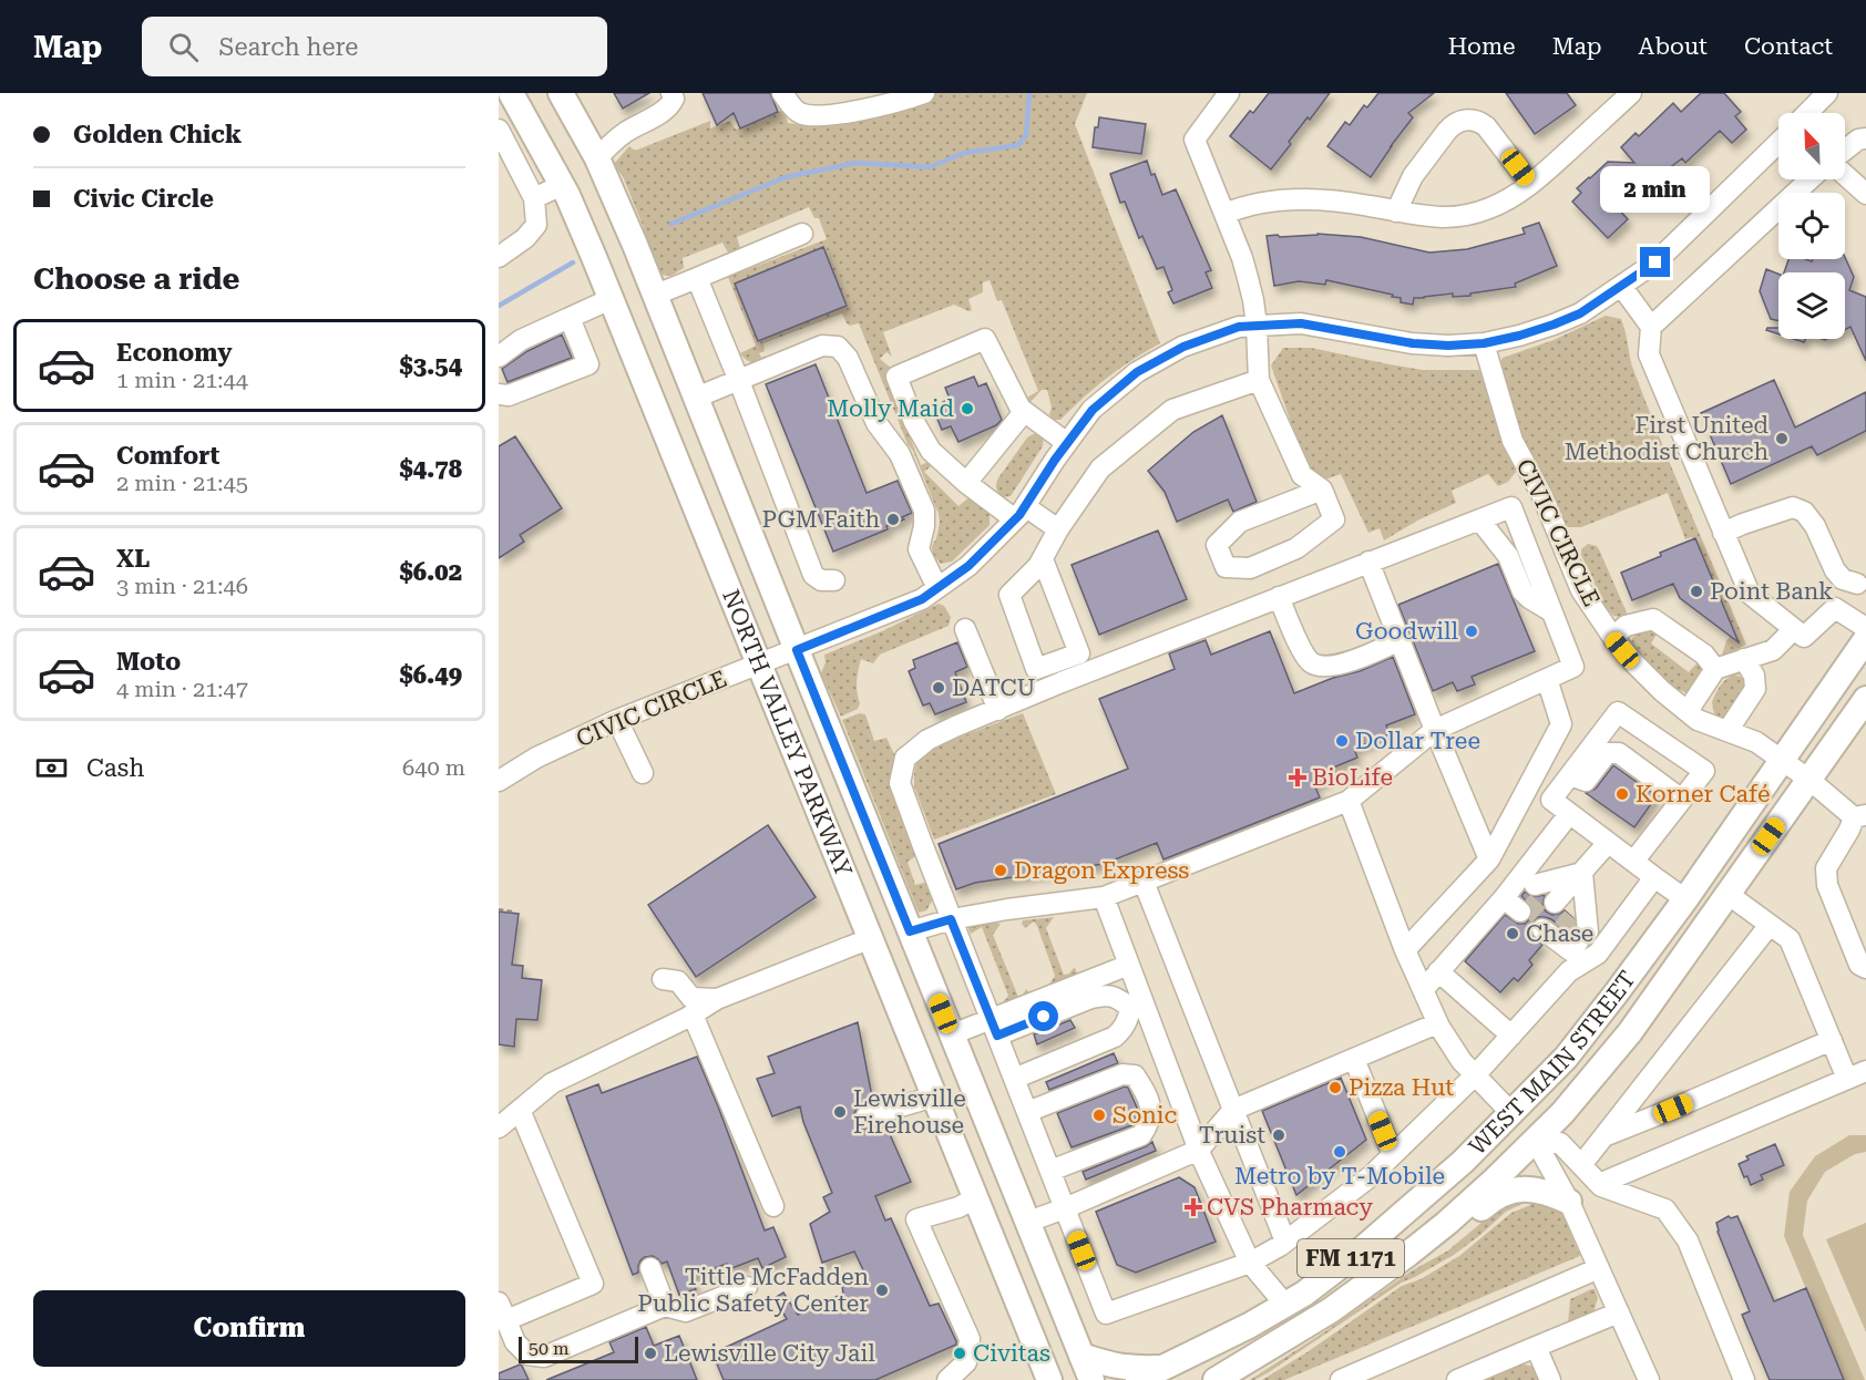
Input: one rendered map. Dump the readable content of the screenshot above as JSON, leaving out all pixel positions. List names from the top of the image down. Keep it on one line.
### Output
{"streets":{"main road":["NORTH VALLEY PARKWAY","WEST MAIN STREET","FM 1171"],"street":["CIVIC CIRCLE"]},"crossings":[["CIVIC CIRCLE","NORTH VALLEY PARKWAY"],["CIVIC CIRCLE","WEST MAIN STREET"]],"places":{"other":["Molly Maid","First United Methodist Church","PGM Faith","Point Bank","Goodwill","DATCU","Dollar Tree","Korner Café","Dragon Express","Chase","Pizza Hut","Lewisville Firehouse","Sonic","Truist","Metro by T-Mobile","Tittle McFadden Public Safety Center","Lewisville City Jail","Civitas"],"health":["BioLife","CVS Pharmacy"]},"scale_bar":"50 m","north":"top left","page":{"header":"Map","search":"Search here","nav":["Home","Map","About","Contact"],"banner":["Golden Chick","Civic Circle"],"bubble":"2 min","heading":"Choose a ride","list":[{"name":"Economy","note":"1 min · 21:44","value":"$3.54"},{"name":"Comfort","note":"2 min · 21:45","value":"$4.78"},{"name":"XL","note":"3 min · 21:46","value":"$6.02"},{"name":"Moto","note":"4 min · 21:47","value":"$6.49"}],"pay":["Cash","640 m"],"buttons":"Confirm","scale":"50 m"}}
